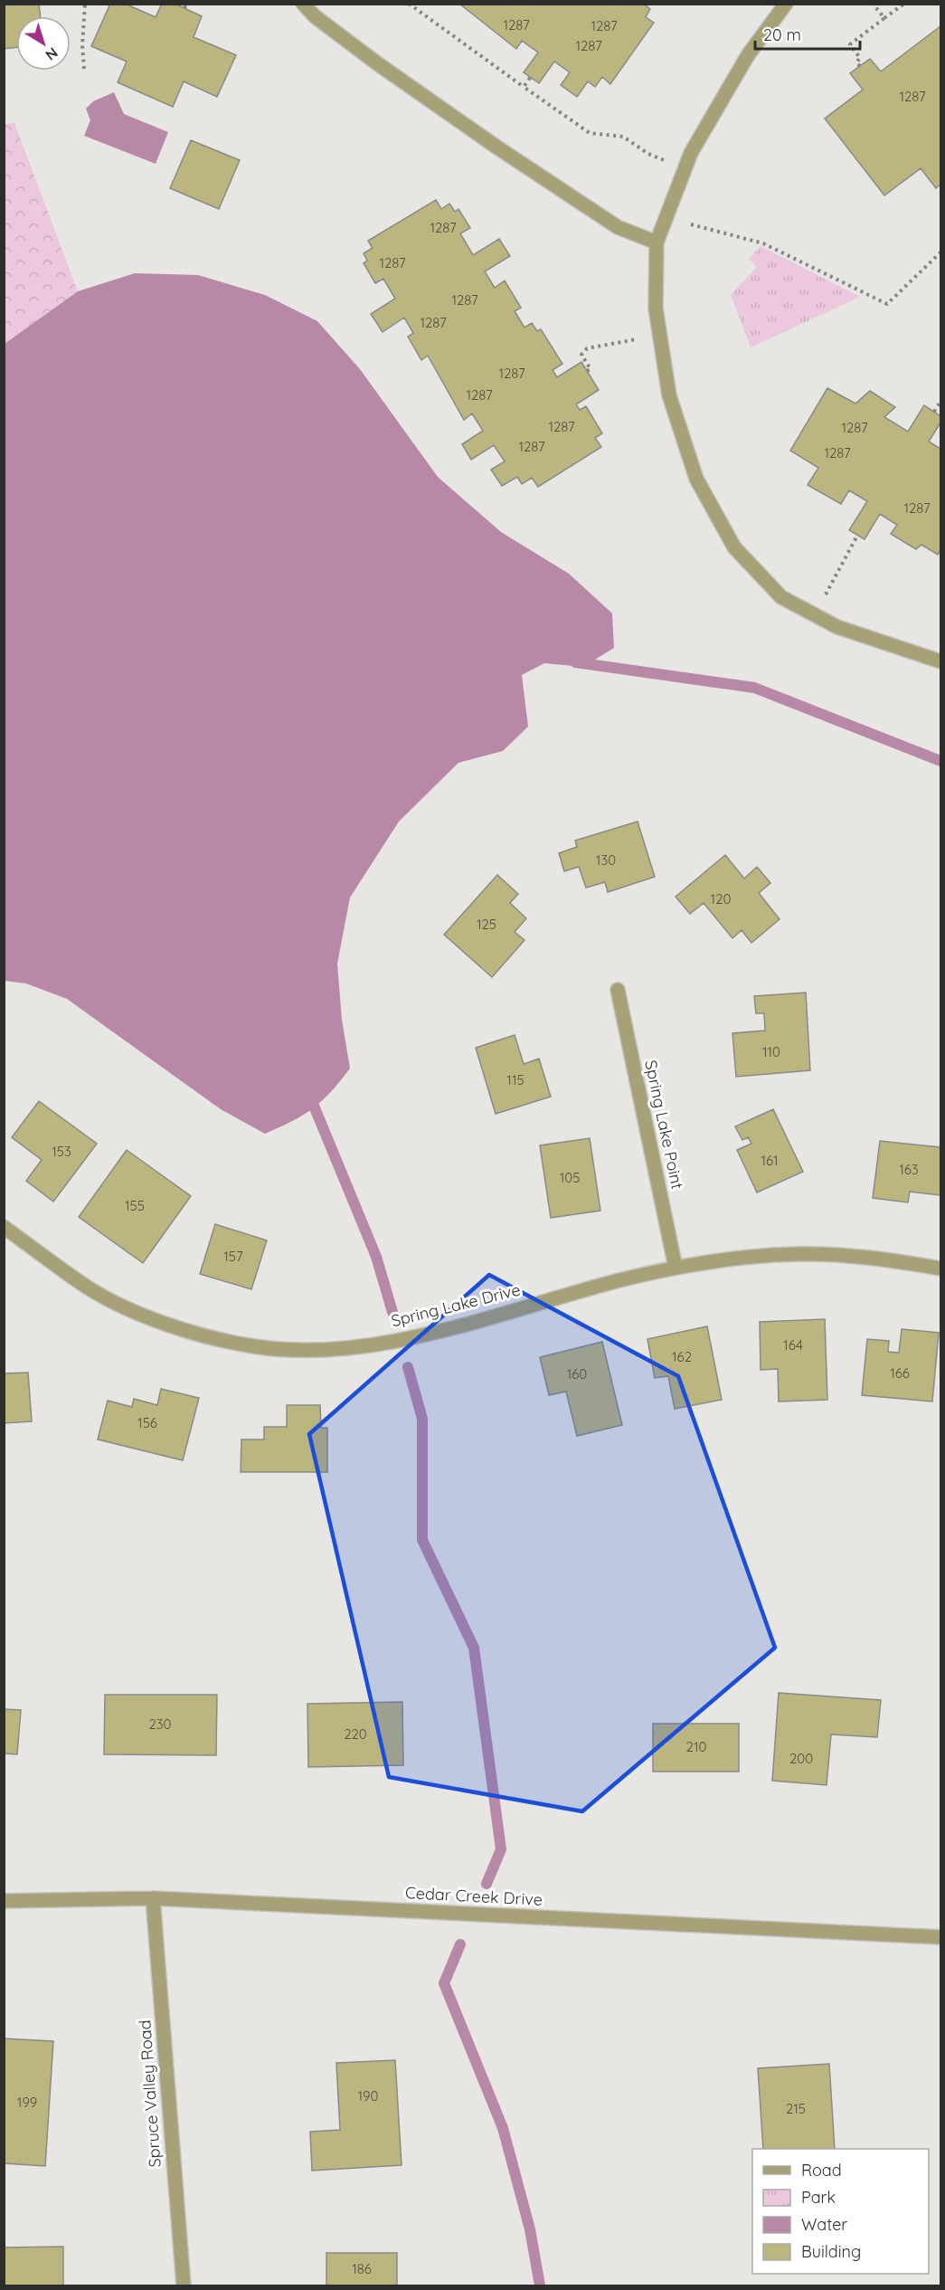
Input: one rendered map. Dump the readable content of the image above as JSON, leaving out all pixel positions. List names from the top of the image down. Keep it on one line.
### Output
{"streets":{"street":["Spring Lake Point","Spring Lake Drive","Cedar Creek Drive","Spruce Valley Road"]},"crossings":[["Spring Lake Point","Spring Lake Drive"],["Cedar Creek Drive","Spruce Valley Road"]],"house_numbers":["1287","1287","1287","1287","1287","1287","1287","1287","1287","1287","1287","1287","1287","1287","1287","130","120","125","110","115","153","161","163","105","155","157","164","162","166","160","156","230","220","210","200","190","199","215","186"],"legend":["Road","Park","Water","Building"],"scale_bar":"20 m","north":"bottom right"}
